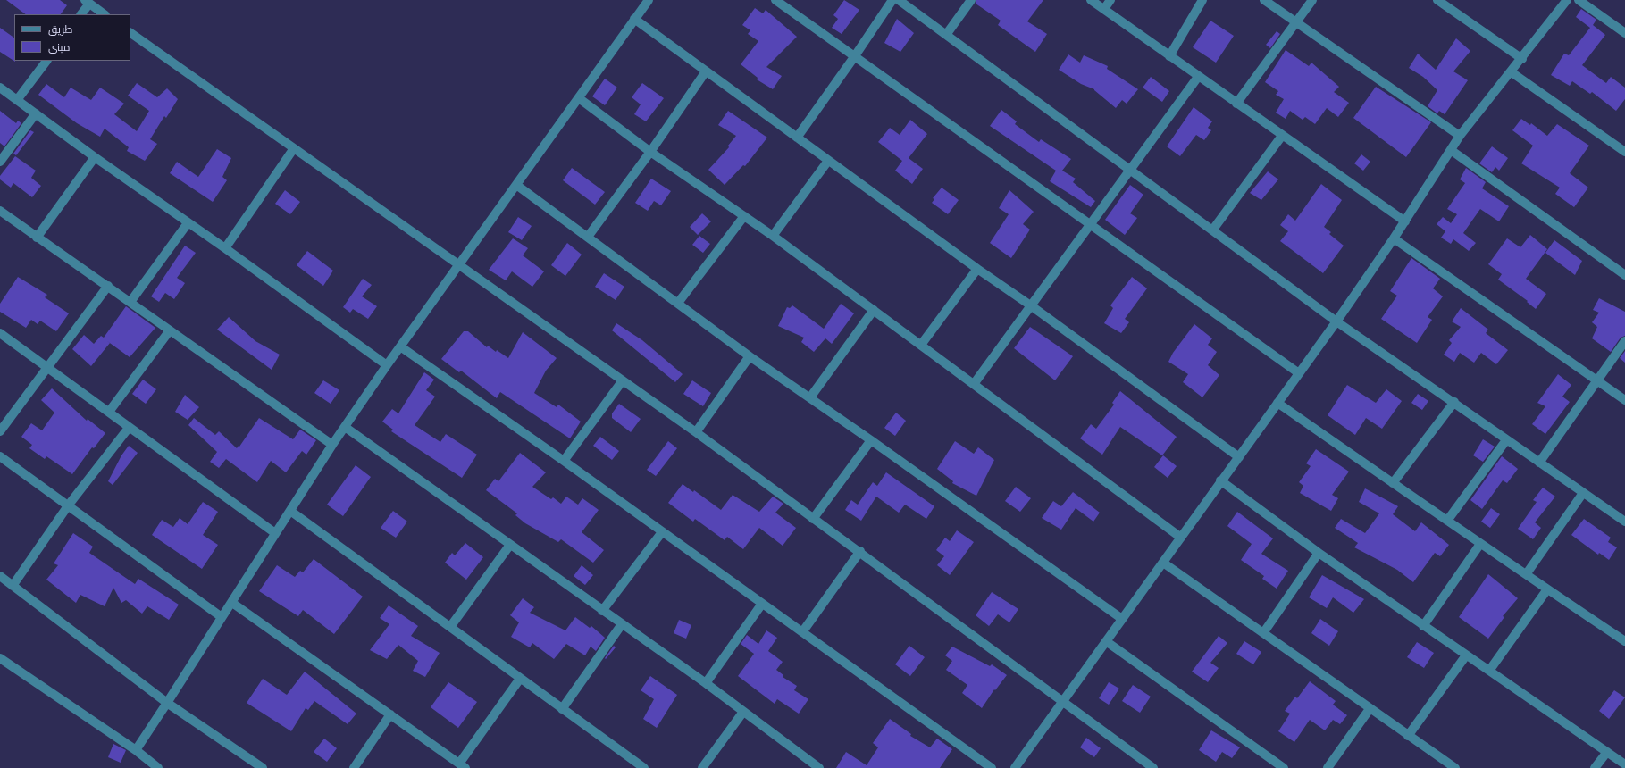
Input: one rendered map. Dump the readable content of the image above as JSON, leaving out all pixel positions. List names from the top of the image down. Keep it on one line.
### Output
{"legend":["طريق","مبنى"]}
